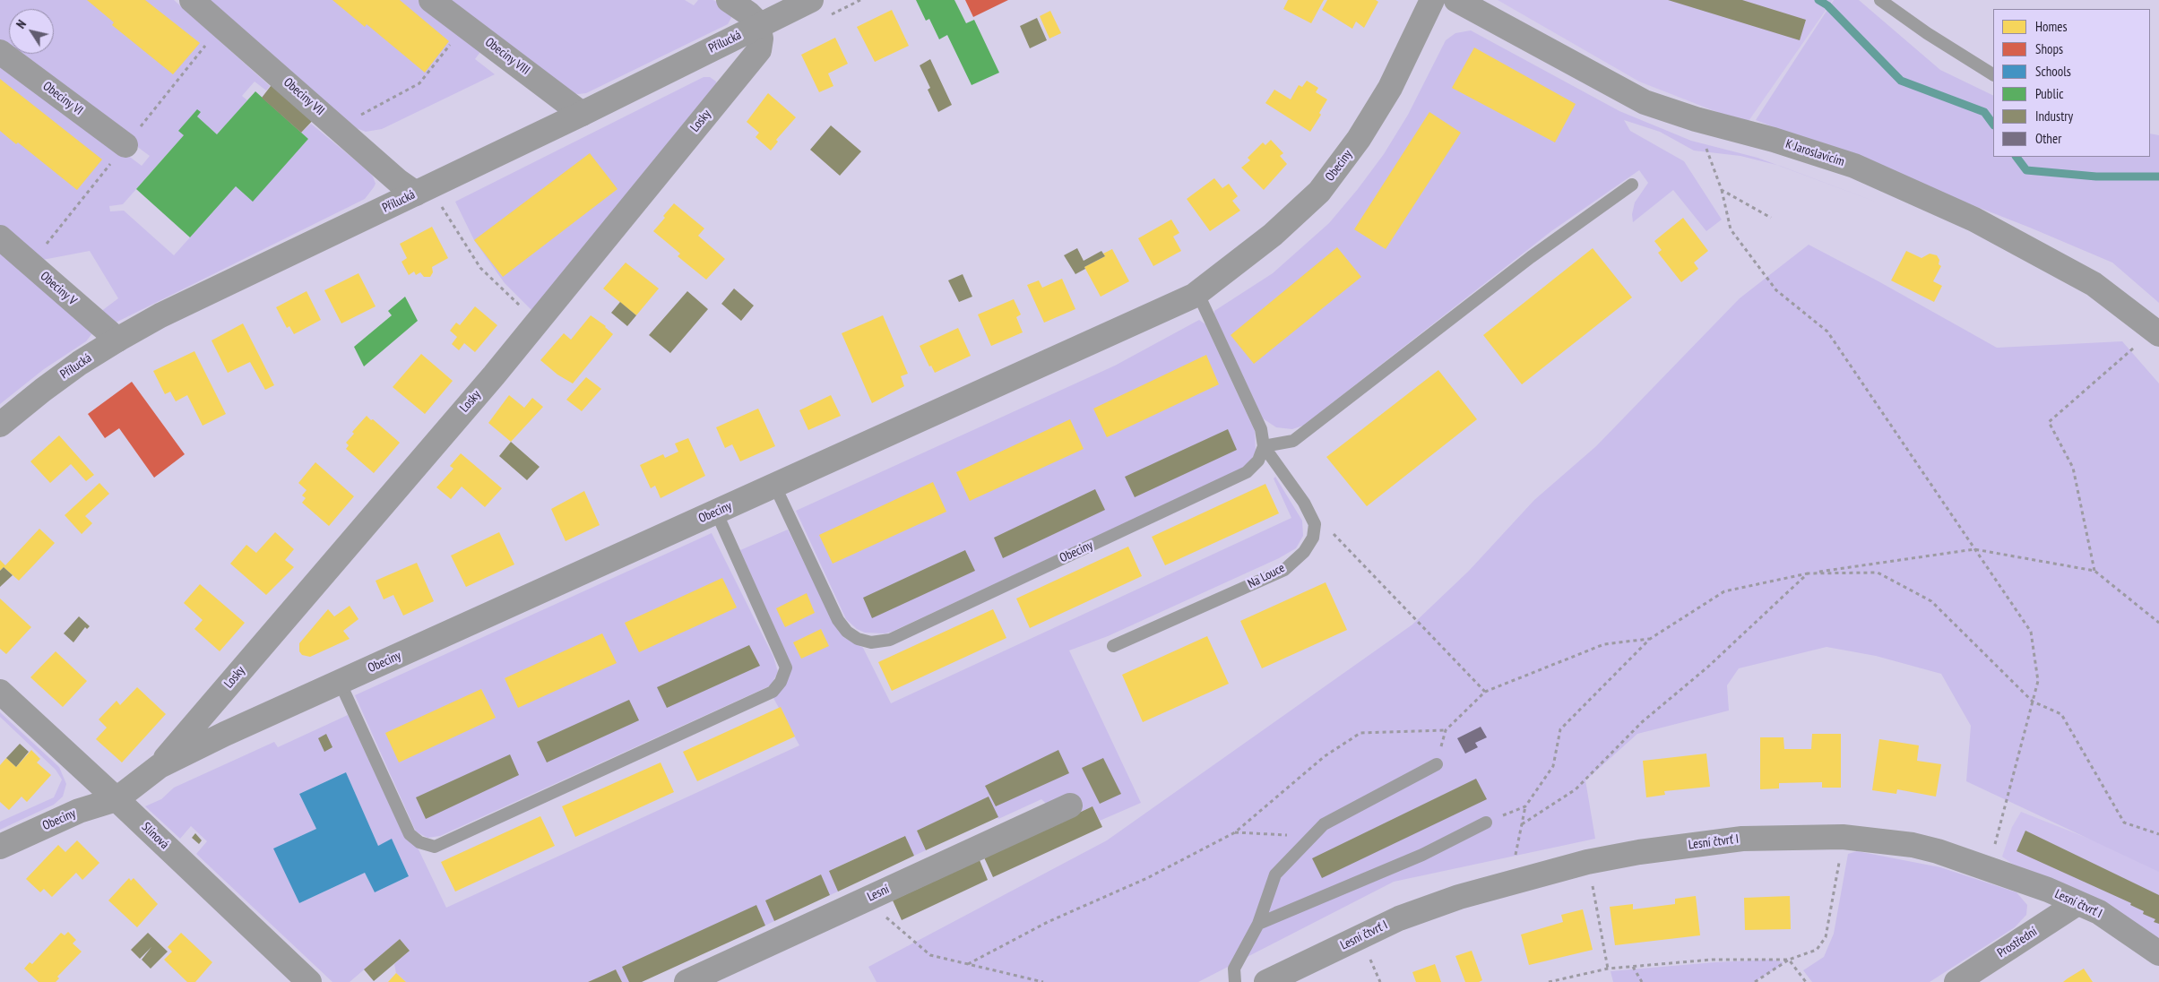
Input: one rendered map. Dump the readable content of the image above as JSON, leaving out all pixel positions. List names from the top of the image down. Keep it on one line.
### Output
{"streets":{"street":["Přílucká","Obeciny VIII","Obeciny VII","Obeciny VI","Losky","K Jaroslavicím","Obeciny","Obeciny V","Slínová","Lesní čtvrť I","Lesní","Prostřední"],"lane":["Na Louce"]},"crossings":[["Přílucká","Obeciny VIII"],["Přílucká","Obeciny VII"],["Přílucká","Losky"],["Přílucká","Obeciny V"],["Losky","Obeciny"],["Obeciny","Na Louce"],["Obeciny","Slínová"],["Lesní čtvrť I","Prostřední"]],"legend":["Homes","Shops","Schools","Public","Industry","Other"],"north":"top left"}
